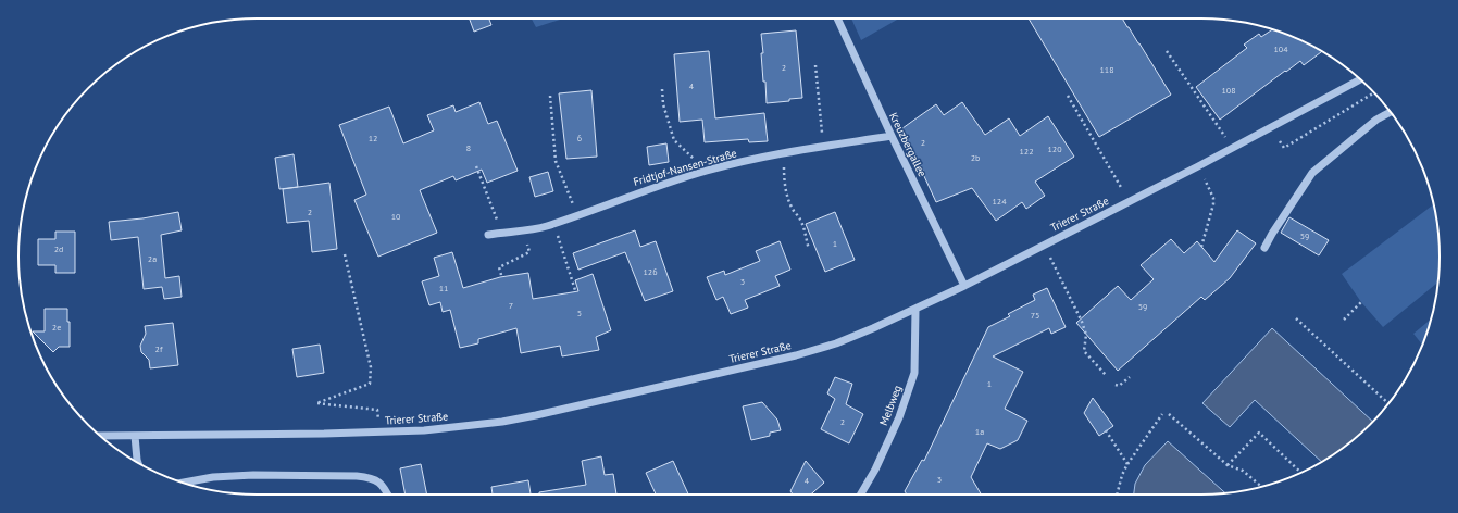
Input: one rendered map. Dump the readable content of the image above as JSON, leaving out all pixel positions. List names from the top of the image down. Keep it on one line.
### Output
{"streets":{"street":["Kreuzbergallee","Fridtjof-Nansen-Straße","Trierer Straße","Melbweg"]},"crossings":[["Kreuzbergallee","Fridtjof-Nansen-Straße"],["Kreuzbergallee","Trierer Straße"],["Trierer Straße","Melbweg"]],"house_numbers":["104","2","118","4","108","12","6","2","8","120","122","2b","124","2","10","59","1","2d","2a","126","3","11","7","59","5","75","2e","2f","1","2","1a","3","4"]}
